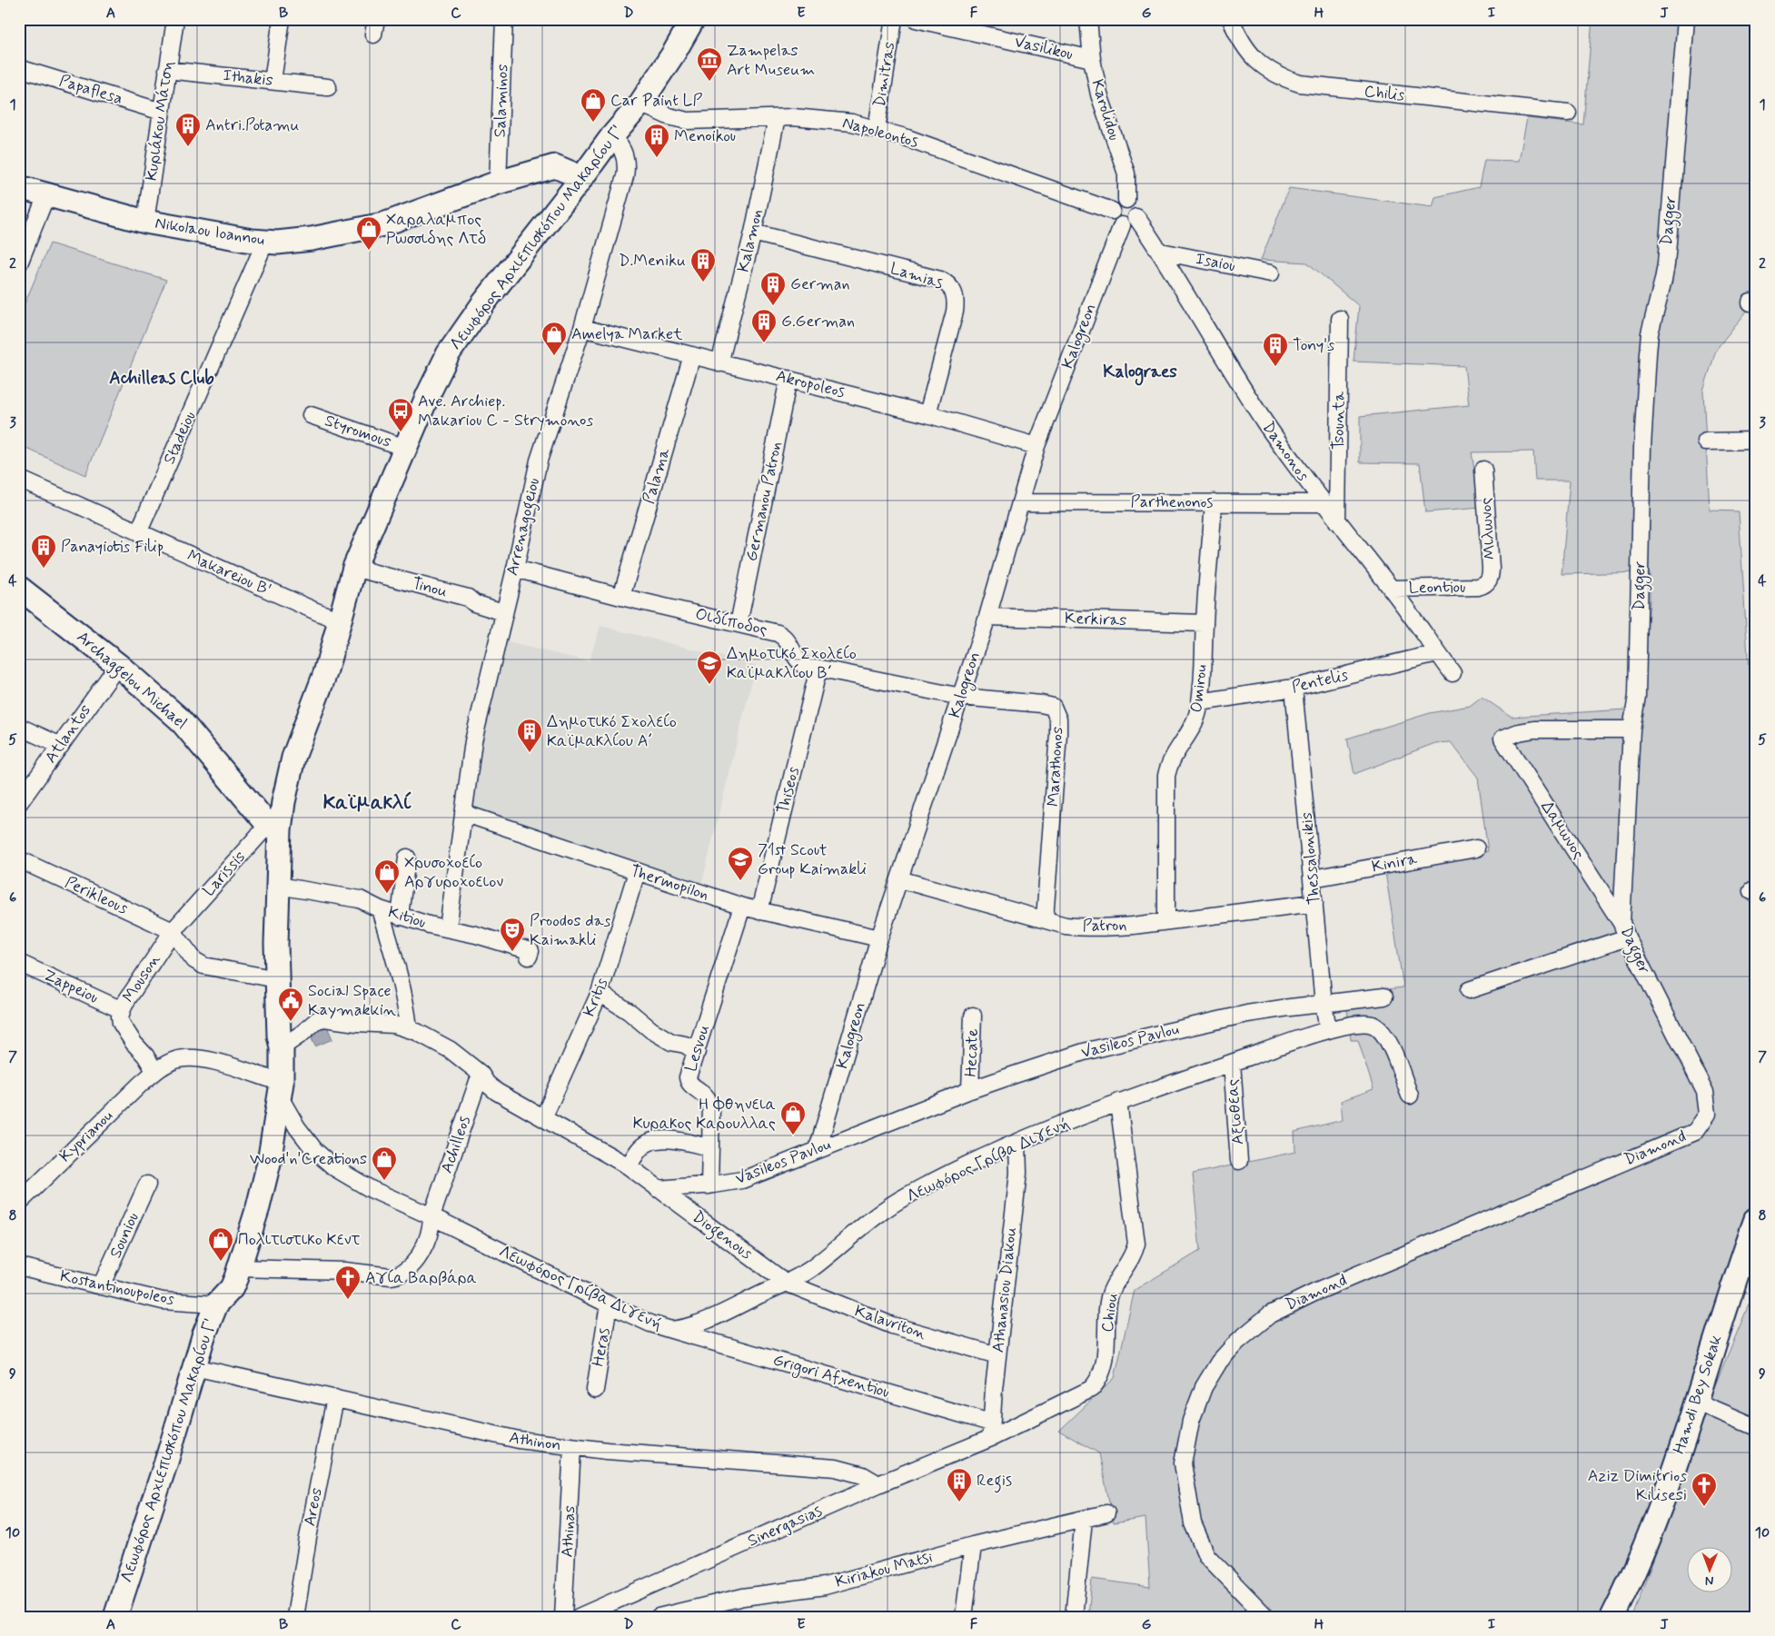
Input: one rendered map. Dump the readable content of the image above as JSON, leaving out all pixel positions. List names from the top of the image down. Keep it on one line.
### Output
{"streets":{"street":["Vasilikou","Dimitras","Ithakis","Papaflesa","Chilis","Salaminos","Karolidou","Κυριάκου Μάτση","Napoleontos","Dagger","Nikolaou Ioannou","Λεωφόρος Αρχιεπισκόπου Μακαρίου Γ'","Kalamon","Isaiou","Lamias","Kalogreon","Akropoleos","Tsounta","Styromous","Stadeiou","Damonos","Palama","Germanou Patron","Parthenonos","Arrenagogeiou","Μιλωνος","Makareiou B'","Tinou","Leontiou","Kerkiras","Οιδίποδος","Archaggelou Michael","Pentelis","Omirou","Atlantos","Marathonos","Thiseos","Δαμωνος","Thessalonikis","Kinira","Larissis","Thermopilon","Perikleous","Kitiou","Patron","Mouson","Zappeiou","Kritis","Vasileos Pavlou","Lesvou","Hecate","Αξιοθεας","Kyprianou","Achilleos","Diamond","Λεωφόρος Γρίβα Διγενή","Souniou","Diogenous","Kostantinoupoleos","Athanasiou Diakou","Chiou","Kalavriton","Heras","Grigori Afxentiou","Hamdi Bey Sokak","Athinon","Areos","Sinergasias","Athinas","Kiriakou Matsi"]},"crossings":[["Vasilikou","Karolidou"],["Dimitras","Napoleontos"],["Ithakis","Κυριάκου Μάτση"],["Papaflesa","Κυριάκου Μάτση"],["Salaminos","Nikolaou Ioannou"],["Karolidou","Napoleontos"],["Karolidou","Kalogreon"],["Karolidou","Damonos"],["Κυριάκου Μάτση","Nikolaou Ioannou"],["Napoleontos","Λεωφόρος Αρχιεπισκόπου Μακαρίου Γ'"],["Napoleontos","Kalamon"],["Napoleontos","Kalogreon"],["Napoleontos","Damonos"],["Dagger","Δαμωνος"],["Dagger","Diamond"],["Nikolaou Ioannou","Λεωφόρος Αρχιεπισκόπου Μακαρίου Γ'"],["Nikolaou Ioannou","Stadeiou"],["Λεωφόρος Αρχιεπισκόπου Μακαρίου Γ'","Styromous"],["Λεωφόρος Αρχιεπισκόπου Μακαρίου Γ'","Arrenagogeiou"],["Λεωφόρος Αρχιεπισκόπου Μακαρίου Γ'","Makareiou B'"],["Λεωφόρος Αρχιεπισκόπου Μακαρίου Γ'","Tinou"],["Λεωφόρος Αρχιεπισκόπου Μακαρίου Γ'","Archaggelou Michael"],["Λεωφόρος Αρχιεπισκόπου Μακαρίου Γ'","Larissis"],["Λεωφόρος Αρχιεπισκόπου Μακαρίου Γ'","Kitiou"],["Λεωφόρος Αρχιεπισκόπου Μακαρίου Γ'","Kyprianou"],["Λεωφόρος Αρχιεπισκόπου Μακαρίου Γ'","Achilleos"],["Λεωφόρος Αρχιεπισκόπου Μακαρίου Γ'","Λεωφόρος Γρίβα Διγενή"],["Λεωφόρος Αρχιεπισκόπου Μακαρίου Γ'","Kostantinoupoleos"],["Λεωφόρος Αρχιεπισκόπου Μακαρίου Γ'","Athinon"],["Kalamon","Lamias"],["Kalamon","Akropoleos"],["Isaiou","Damonos"],["Lamias","Akropoleos"],["Kalogreon","Akropoleos"],["Kalogreon","Damonos"],["Kalogreon","Parthenonos"],["Kalogreon","Kerkiras"],["Kalogreon","Οιδίποδος"],["Kalogreon","Marathonos"],["Kalogreon","Thermopilon"],["Kalogreon","Patron"],["Kalogreon","Vasileos Pavlou"],["Akropoleos","Palama"],["Akropoleos","Germanou Patron"],["Akropoleos","Arrenagogeiou"],["Tsounta","Damonos"],["Stadeiou","Makareiou B'"],["Damonos","Parthenonos"],["Damonos","Leontiou"],["Damonos","Pentelis"],["Palama","Οιδίποδος"],["Germanou Patron","Οιδίποδος"],["Parthenonos","Omirou"],["Arrenagogeiou","Tinou"],["Arrenagogeiou","Οιδίποδος"],["Arrenagogeiou","Thermopilon"],["Arrenagogeiou","Kitiou"],["Μιλωνος","Leontiou"],["Kerkiras","Omirou"],["Οιδίποδος","Marathonos"],["Οιδίποδος","Thiseos"],["Archaggelou Michael","Atlantos"],["Archaggelou Michael","Larissis"],["Pentelis","Omirou"],["Pentelis","Thessalonikis"],["Omirou","Patron"],["Marathonos","Patron"],["Thiseos","Thermopilon"],["Thessalonikis","Kinira"],["Thessalonikis","Patron"],["Thessalonikis","Vasileos Pavlou"],["Thessalonikis","Λεωφόρος Γρίβα Διγενή"],["Larissis","Perikleous"],["Larissis","Mouson"],["Thermopilon","Kritis"],["Thermopilon","Lesvou"],["Perikleous","Mouson"],["Mouson","Zappeiou"],["Mouson","Kyprianou"],["Vasileos Pavlou","Lesvou"],["Vasileos Pavlou","Hecate"],["Vasileos Pavlou","Diogenous"],["Αξιοθεας","Λεωφόρος Γρίβα Διγενή"],["Kyprianou","Λεωφόρος Γρίβα Διγενή"],["Achilleos","Λεωφόρος Γρίβα Διγενή"],["Λεωφόρος Γρίβα Διγενή","Diogenous"],["Λεωφόρος Γρίβα Διγενή","Athanasiou Diakou"],["Λεωφόρος Γρίβα Διγενή","Chiou"],["Λεωφόρος Γρίβα Διγενή","Kalavriton"],["Λεωφόρος Γρίβα Διγενή","Heras"],["Λεωφόρος Γρίβα Διγενή","Grigori Afxentiou"],["Souniou","Kostantinoupoleos"],["Diogenous","Kalavriton"],["Athanasiou Diakou","Chiou"],["Athanasiou Diakou","Kalavriton"],["Athanasiou Diakou","Grigori Afxentiou"],["Athanasiou Diakou","Sinergasias"],["Chiou","Grigori Afxentiou"],["Chiou","Sinergasias"],["Grigori Afxentiou","Sinergasias"],["Athinon","Areos"],["Athinon","Sinergasias"],["Athinon","Athinas"]],"districts":["Kalograes","Achilleas Club","Καϊμακλί"],"places":{"museum":["Zampelas Art Museum"],"shop":["Car Paint LP","Χαραλαμπος Ρωσσιδης Λτδ","Amelya Market","Χρυσοχοείο Αργυροχοειον","Η Φθηνεια Κυρακος Καρουλλας","Wood'n'Creations","Πολιτιστικο Κεντ"],"building":["Antri.Potamu","Menoikou","D.Meniku","German","G.German","Tony's","Panayiotis Filip","Δημοτικό Σχολείο Καϊμακλίου Α΄","Regis"],"bus stop":["Ave. Archiep. Makariou C - Strymonos"],"school or university":["Δημοτικό Σχολείο Καϊμακλίου Β΄","71st Scout Group Kaimakli"],"theatre":["Proodos das Kaimakli"],"public building":["Social Space Kaymakkin"],"church":["Αγία Βαρβάρα","Aziz Dimitrios Kilisesi"]},"north":"bottom","grid":{"columns":["A","B","C","D","E","F","G","H","I","J"],"rows":["1","2","3","4","5","6","7","8","9","10"]}}
